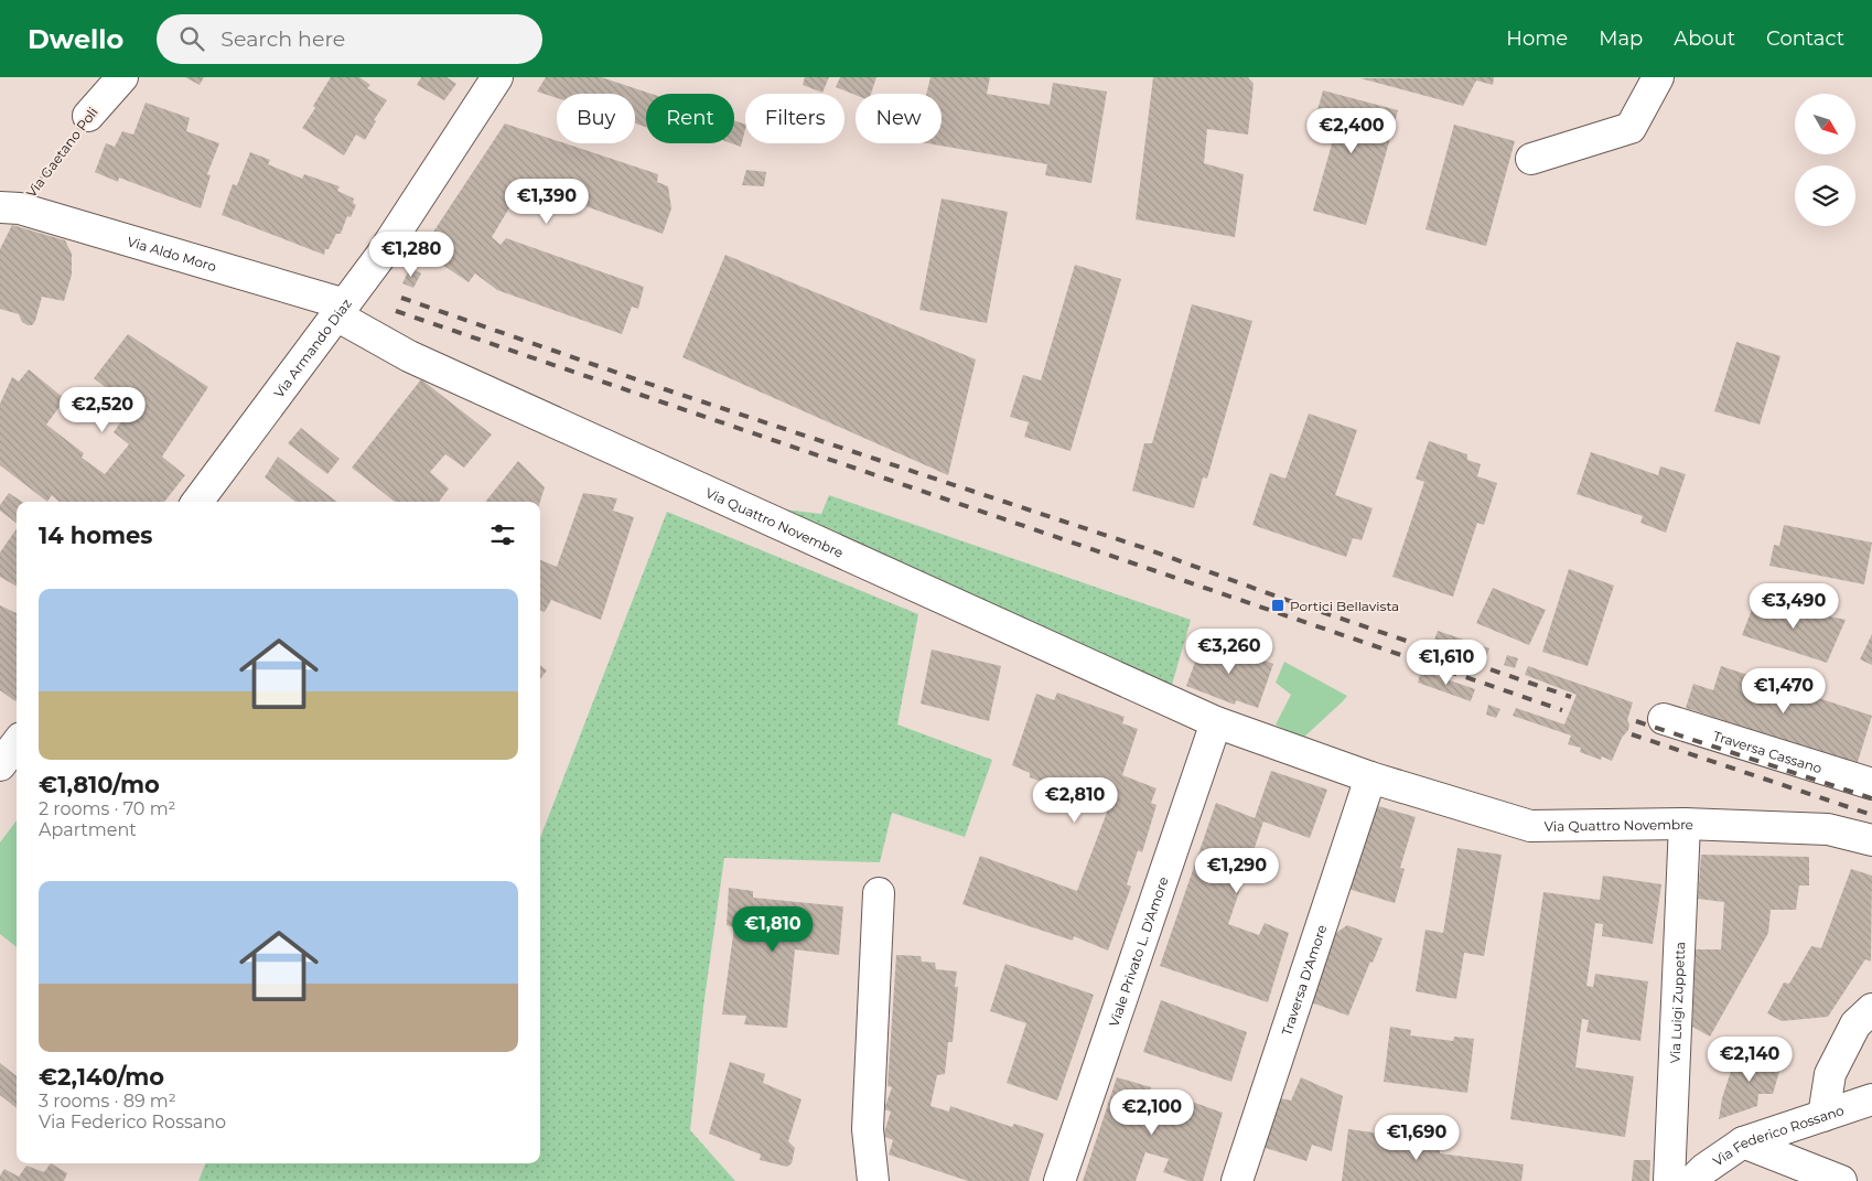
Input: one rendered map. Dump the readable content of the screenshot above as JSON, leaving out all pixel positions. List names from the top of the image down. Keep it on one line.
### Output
{"streets":{"street":["Via Gaetano Poli","Via Aldo Moro","Via Armando Diaz","Via Quattro Novembre","Traversa Cassano","Viale Privato L. D'Amore","Traversa D'Amore","Via Luigi Zuppetta","Via Federico Rossano"]},"crossings":[["Via Gaetano Poli","Via Aldo Moro"],["Via Aldo Moro","Via Armando Diaz"],["Via Aldo Moro","Via Quattro Novembre"],["Via Armando Diaz","Via Quattro Novembre"],["Via Quattro Novembre","Viale Privato L. D'Amore"],["Via Quattro Novembre","Traversa D'Amore"],["Via Quattro Novembre","Via Luigi Zuppetta"]],"places":{"transit":["Portici Bellavista"]},"north":"bottom right","page":{"header":"Dwello","search":"Search here","nav":["Home","Map","About","Contact"],"chip":["Buy","Rent","Filters","New"],"price":["€2,400","€1,390","€1,280","€2,520","€3,490","€3,260","€1,610","€1,470","€2,810","€1,290","€1,810","€2,140","€2,100","€1,690"],"heading":"14 homes","list":[{"name":"€1,810/mo","note":"2 rooms · 70 m² · Apartment"},{"name":"€2,140/mo","note":"3 rooms · 89 m² · Via Federico Rossano"}]}}
